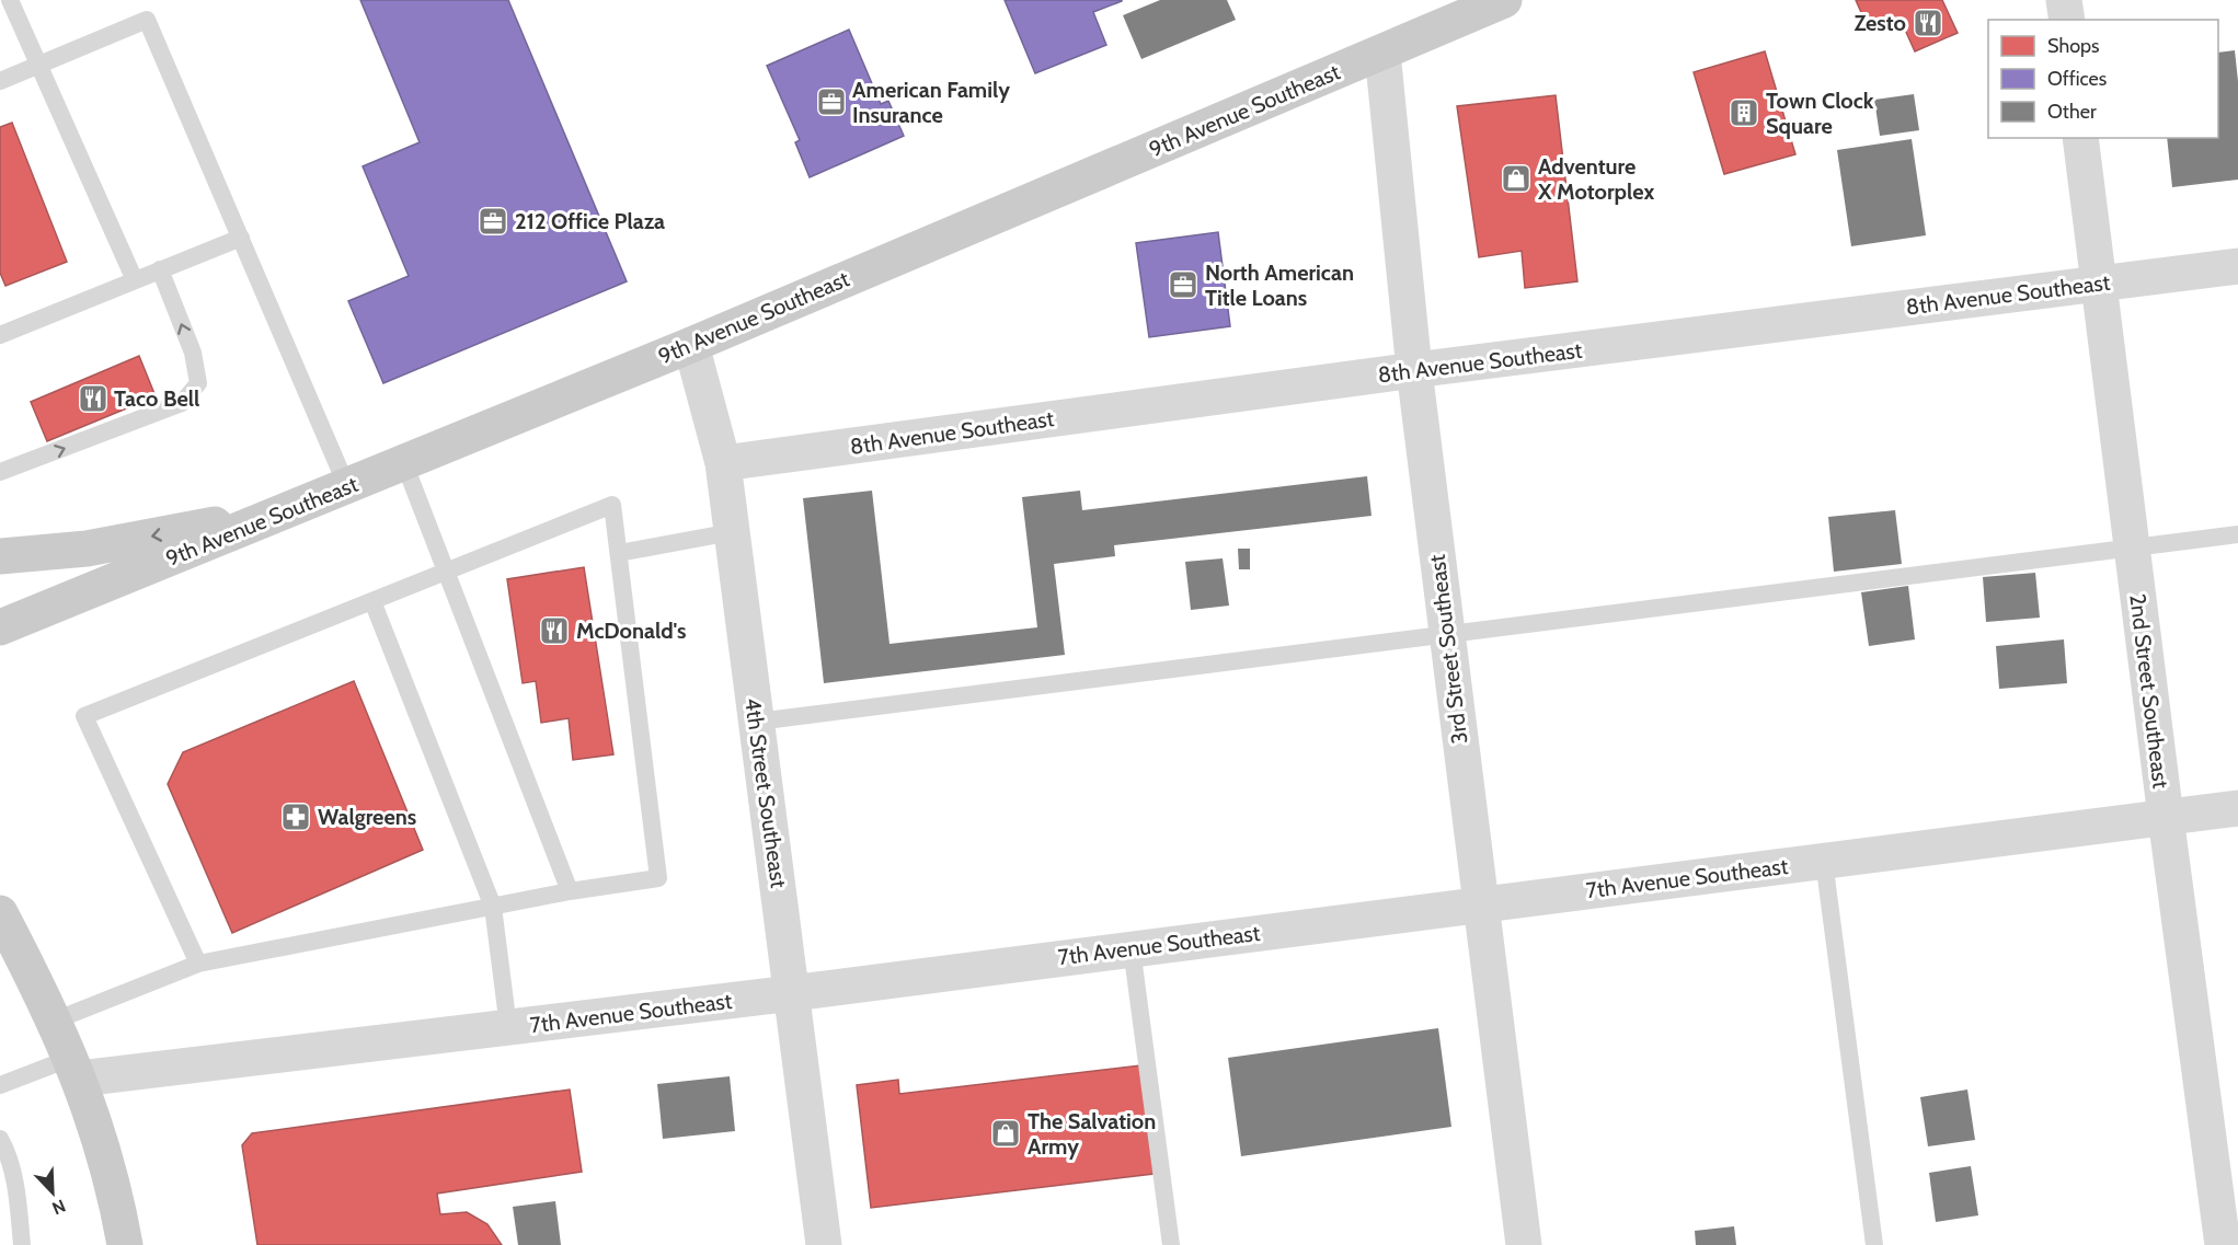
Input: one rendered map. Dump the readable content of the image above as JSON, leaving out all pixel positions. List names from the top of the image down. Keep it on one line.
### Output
{"streets":{"main road":["9th Avenue Southeast"],"street":["8th Avenue Southeast","3rd Street Southeast","2nd Street Southeast","4th Street Southeast","7th Avenue Southeast"]},"crossings":[["9th Avenue Southeast","3rd Street Southeast"],["9th Avenue Southeast","4th Street Southeast"],["8th Avenue Southeast","3rd Street Southeast"],["8th Avenue Southeast","2nd Street Southeast"],["8th Avenue Southeast","4th Street Southeast"],["3rd Street Southeast","7th Avenue Southeast"],["2nd Street Southeast","7th Avenue Southeast"],["4th Street Southeast","7th Avenue Southeast"]],"places":{"restaurant":["Zesto","Taco Bell","McDonald's"],"office":["American Family Insurance","212 Office Plaza","North American Title Loans"],"building":["Town Clock Square"],"shop":["Adventure X Motorplex","The Salvation Army"],"pharmacy":["Walgreens"]},"legend":["Shops","Offices","Other"],"north":"bottom right"}
